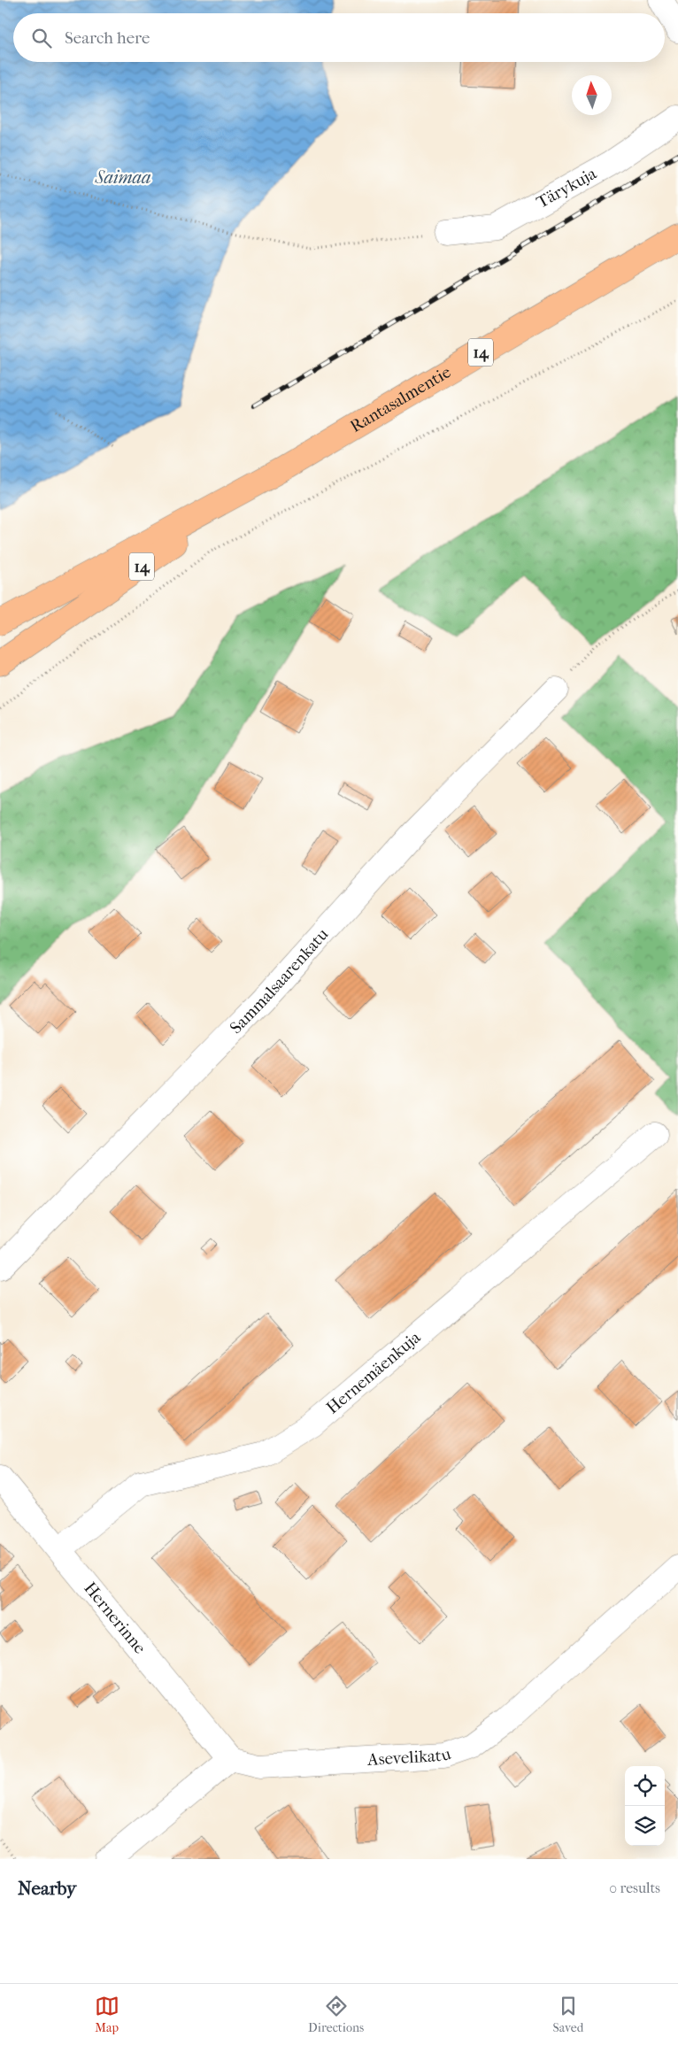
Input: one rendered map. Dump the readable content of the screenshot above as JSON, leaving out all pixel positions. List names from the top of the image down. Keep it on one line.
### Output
{"streets":{"highway":["14","Rantasalmentie"],"street":["Tärykuja","Sammalsaarenkatu","Hernemäenkuja","Hernerinne","Asevelikatu"]},"crossings":[["Hernemäenkuja","Hernerinne"],["Hernerinne","Asevelikatu"]],"water":["Saimaa"],"north":"top","page":{"search":"Search here","heading":["Nearby","0 results"],"nav":["Map","Directions","Saved"]}}
